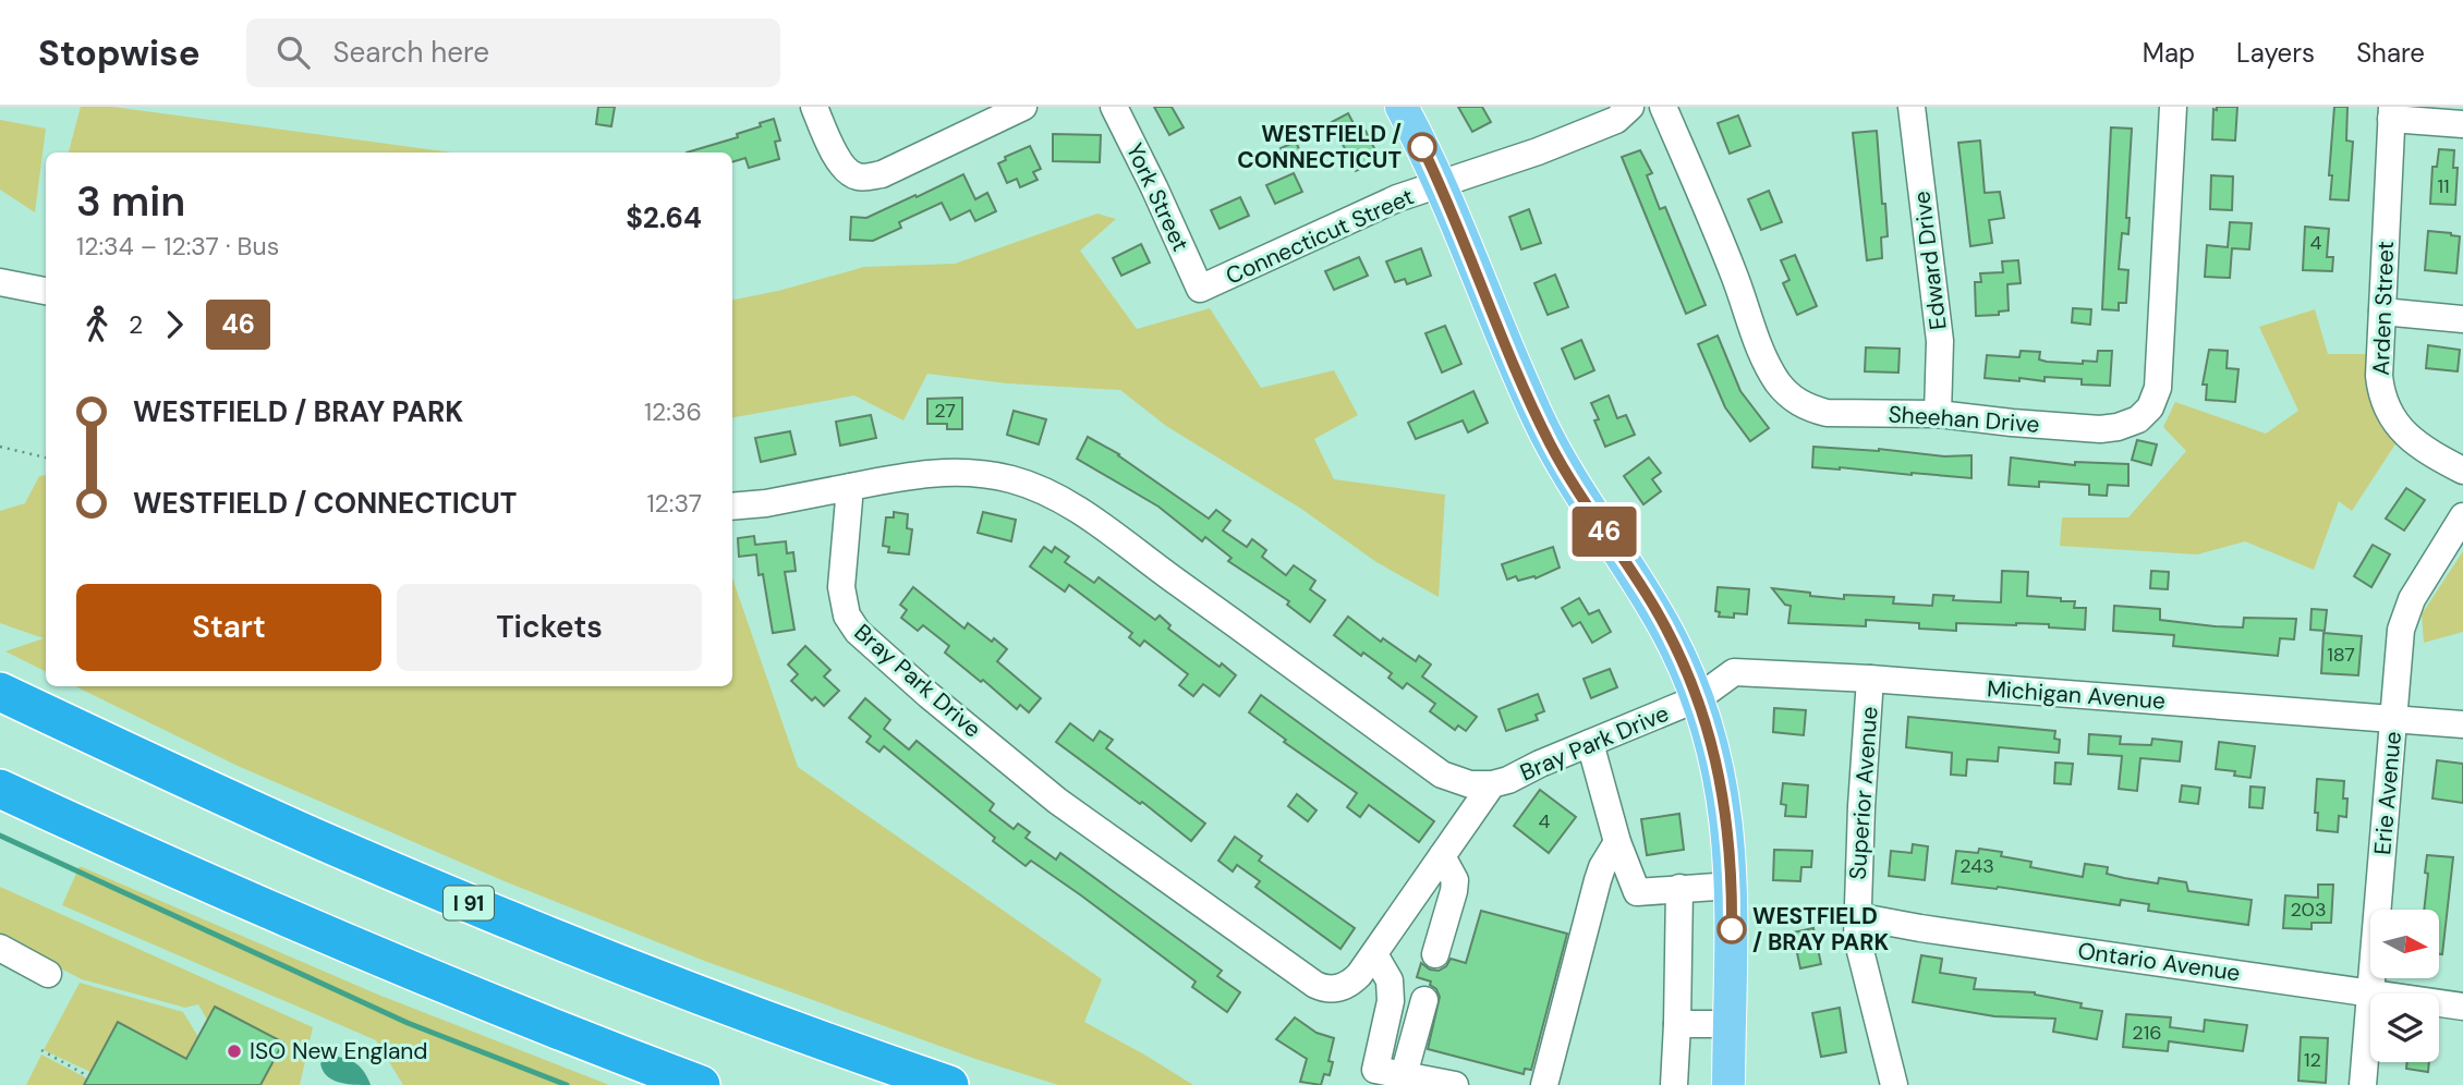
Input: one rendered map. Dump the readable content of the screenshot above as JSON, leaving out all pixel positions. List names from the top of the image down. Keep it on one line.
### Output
{"streets":{"highway":["I 91"],"street":["York Street","Connecticut Street","Edward Drive","Arden Street","Sheehan Drive","Bray Park Drive","Michigan Avenue","Superior Avenue","Erie Avenue","Ontario Avenue"]},"crossings":[["York Street","Connecticut Street"],["Edward Drive","Sheehan Drive"],["Bray Park Drive","Michigan Avenue"],["Michigan Avenue","Superior Avenue"],["Michigan Avenue","Erie Avenue"],["Superior Avenue","Ontario Avenue"],["Erie Avenue","Ontario Avenue"]],"places":["WESTFIELD / CONNECTICUT","WESTFIELD / BRAY PARK","ISO New England"],"lines":["bus line 46"],"house_numbers":["11","4","27","187","4","243","203","216","12"],"north":"right","page":{"header":"Stopwise","search":"Search here","nav":["Map","Layers","Share"],"on_map":"46","heading":["3 min","12:34 – 12:37 · Bus","$2.64"],"legs":["2","46"],"list":[{"name":"WESTFIELD / BRAY PARK","value":"12:36"},{"name":"WESTFIELD / CONNECTICUT","value":"12:37"}],"buttons":["Start","Tickets"]}}
